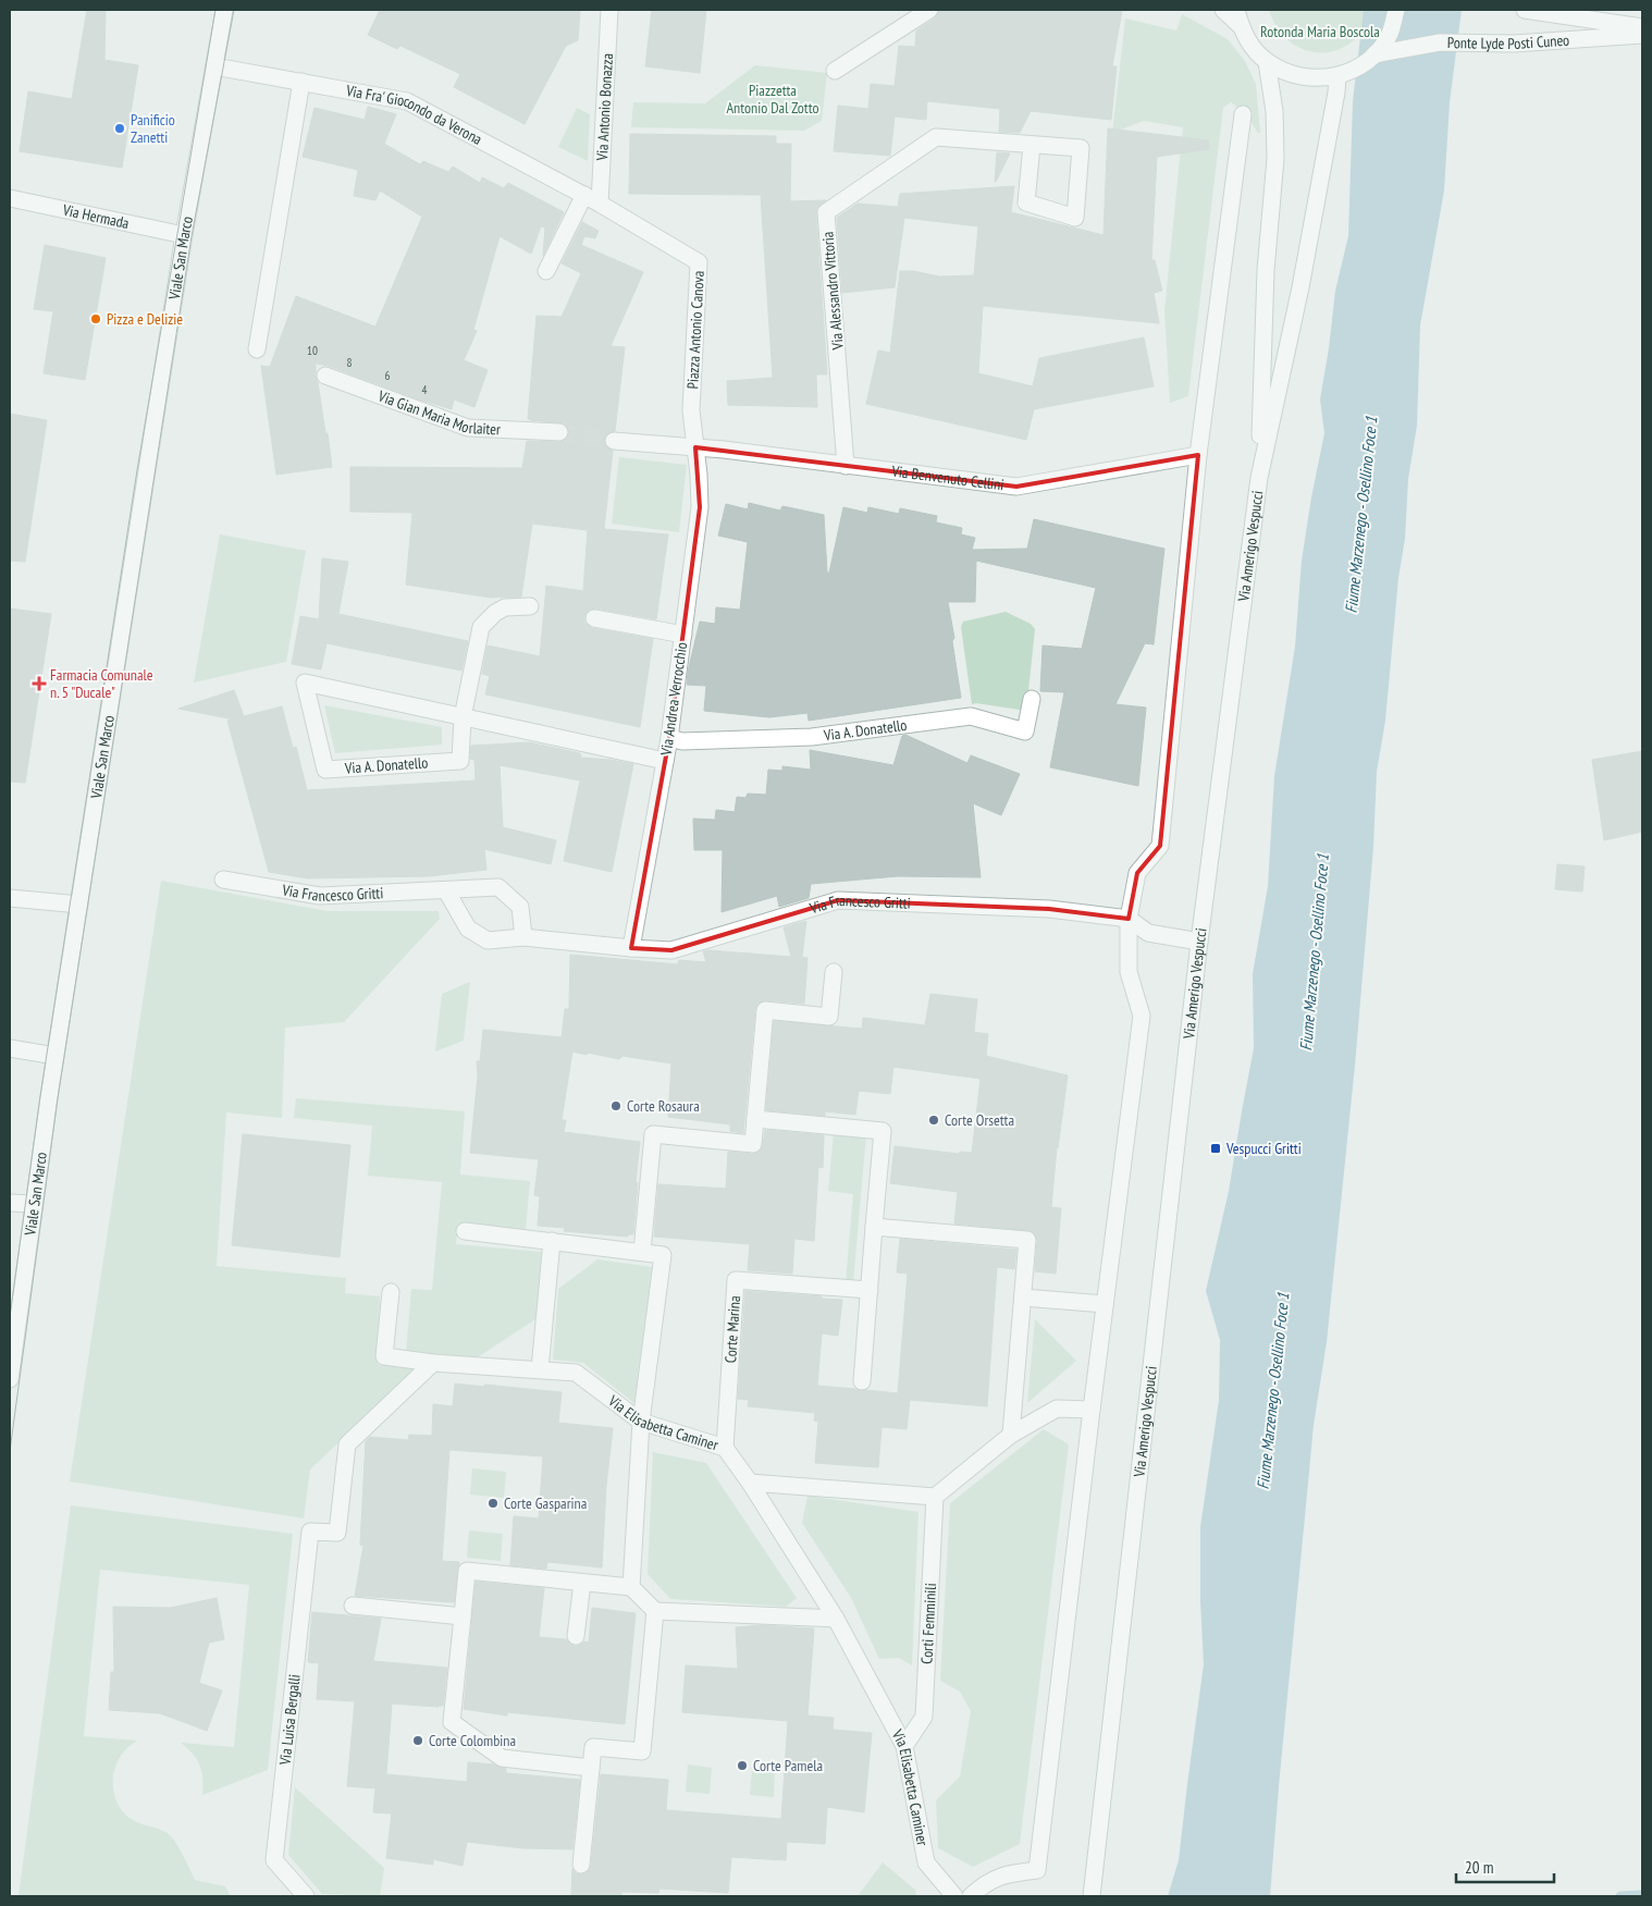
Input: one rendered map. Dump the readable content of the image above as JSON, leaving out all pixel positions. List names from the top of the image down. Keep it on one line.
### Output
{"streets":{"street":["Ponte Lyde Posti Cuneo","Via Antonio Bonazza","Via Fra' Giocondo da Verona","Via Hermada","Viale San Marco","Via Alessandro Vittoria","Piazza Antonio Canova","Via Gian Maria Morlaiter","Via Benvenuto Cellini","Via Amerigo Vespucci","Via Andrea Verrocchio","Via A. Donatello","Via Francesco Gritti","Corte Marina","Via Elisabetta Caminer","Corti Femminili","Via Luisa Bergalli"]},"crossings":[["Via Antonio Bonazza","Via Fra' Giocondo da Verona"],["Via Antonio Bonazza","Piazza Antonio Canova"],["Via Fra' Giocondo da Verona","Viale San Marco"],["Via Fra' Giocondo da Verona","Piazza Antonio Canova"],["Via Hermada","Viale San Marco"],["Via Alessandro Vittoria","Via Benvenuto Cellini"],["Piazza Antonio Canova","Via Benvenuto Cellini"],["Piazza Antonio Canova","Via Andrea Verrocchio"],["Via Benvenuto Cellini","Via Andrea Verrocchio"],["Via Amerigo Vespucci","Via Francesco Gritti"],["Via Andrea Verrocchio","Via A. Donatello"],["Via Andrea Verrocchio","Via Francesco Gritti"],["Corte Marina","Via Elisabetta Caminer"],["Via Elisabetta Caminer","Corti Femminili"],["Via Elisabetta Caminer","Via Luisa Bergalli"]],"water":["Fiume Marzenego - Osellino Foce 1"],"parks":["Rotonda Maria Boscola","Piazzetta Antonio Dal Zotto"],"places":{"other":["Panificio Zanetti","Pizza e Delizie","Corte Rosaura","Corte Orsetta","Corte Gasparina","Corte Colombina","Corte Pamela"],"health":["Farmacia Comunale n. 5 \"Ducale\""],"transit":["Vespucci Gritti"]},"house_numbers":["10","8","6","4"],"scale_bar":"20 m"}
